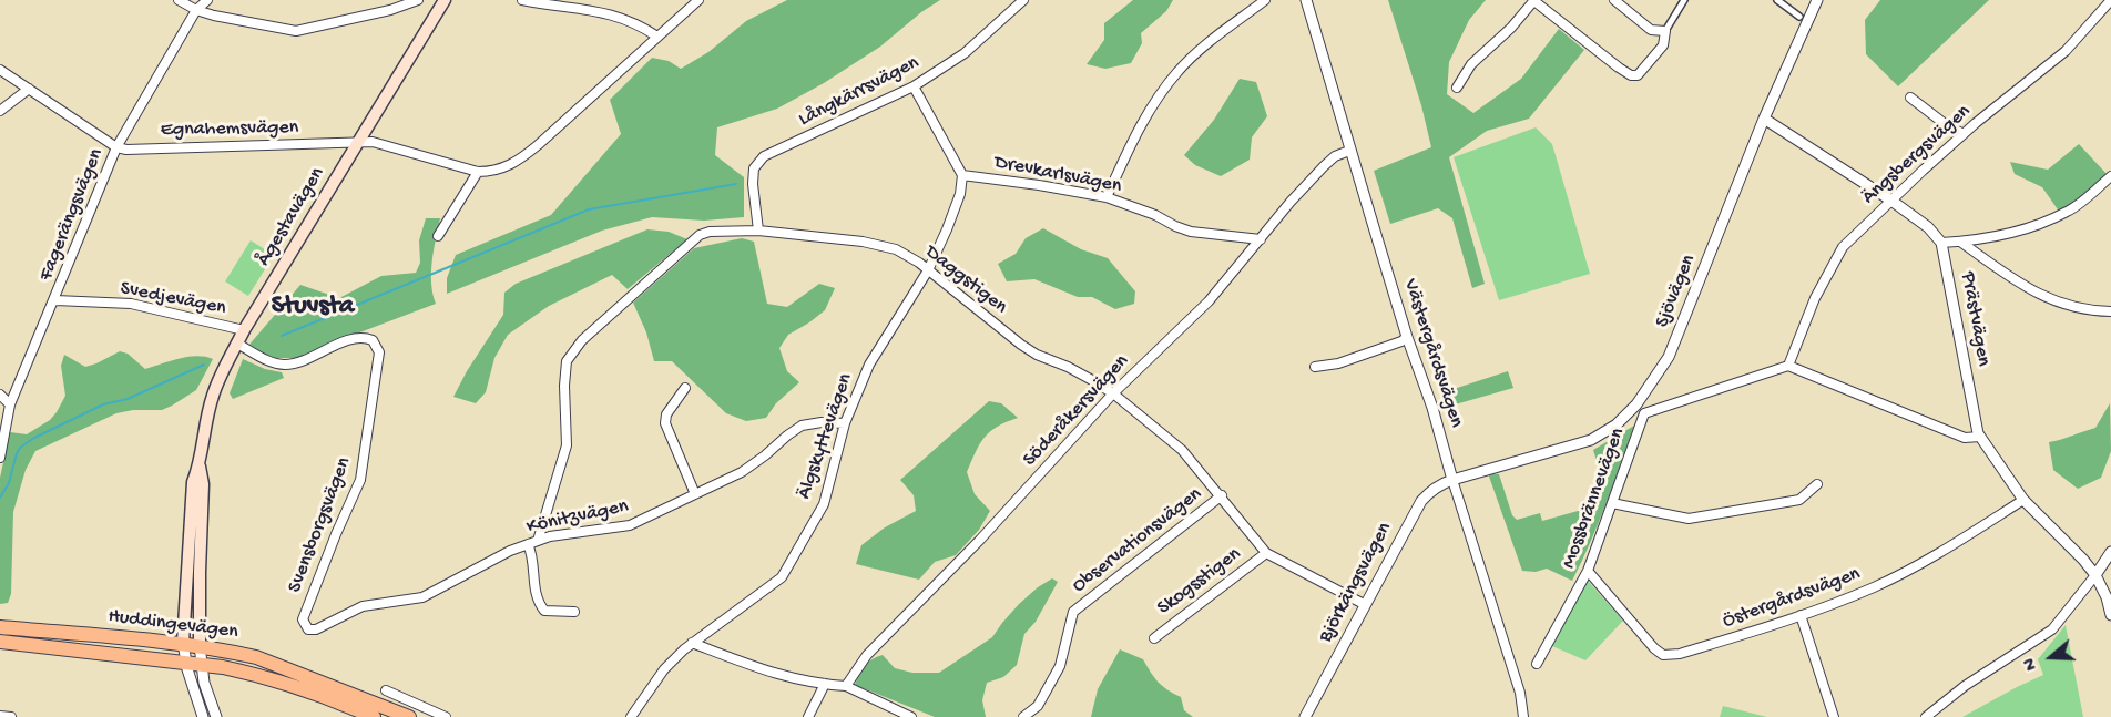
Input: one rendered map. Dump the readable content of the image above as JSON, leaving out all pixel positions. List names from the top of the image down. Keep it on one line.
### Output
{"streets":{"main road":["Ågestavägen","Huddingevägen"],"street":["Långkärrsvägen","Egnahemsvägen","Ängsbergsvägen","Drevkarlsvägen","Fagerängsvägen","Daggstigen","Sjövägen","Svedjevägen","Prästvägen","Västergårdsvägen","Söderåkersvägen","Älgskyttevägen","Mossbrännevägen","Könitzvägen","Svensborgsvägen","Observationsvägen","Skogsstigen","Björkängsvägen","Östergårdsvägen"]},"crossings":[["Långkärrsvägen","Daggstigen"],["Egnahemsvägen","Fagerängsvägen"],["Egnahemsvägen","Ågestavägen"],["Ängsbergsvägen","Mossbrännevägen"],["Drevkarlsvägen","Söderåkersvägen"],["Drevkarlsvägen","Älgskyttevägen"],["Fagerängsvägen","Svedjevägen"],["Ågestavägen","Svedjevägen"],["Ågestavägen","Svensborgsvägen"],["Ågestavägen","Huddingevägen"],["Daggstigen","Söderåkersvägen"],["Daggstigen","Älgskyttevägen"],["Daggstigen","Könitzvägen"],["Daggstigen","Observationsvägen"],["Daggstigen","Skogsstigen"],["Daggstigen","Björkängsvägen"],["Sjövägen","Västergårdsvägen"],["Sjövägen","Björkängsvägen"],["Prästvägen","Östergårdsvägen"],["Västergårdsvägen","Söderåkersvägen"],["Västergårdsvägen","Björkängsvägen"],["Älgskyttevägen","Könitzvägen"],["Mossbrännevägen","Östergårdsvägen"],["Könitzvägen","Svensborgsvägen"]],"districts":["Stuvsta"],"north":"left"}
